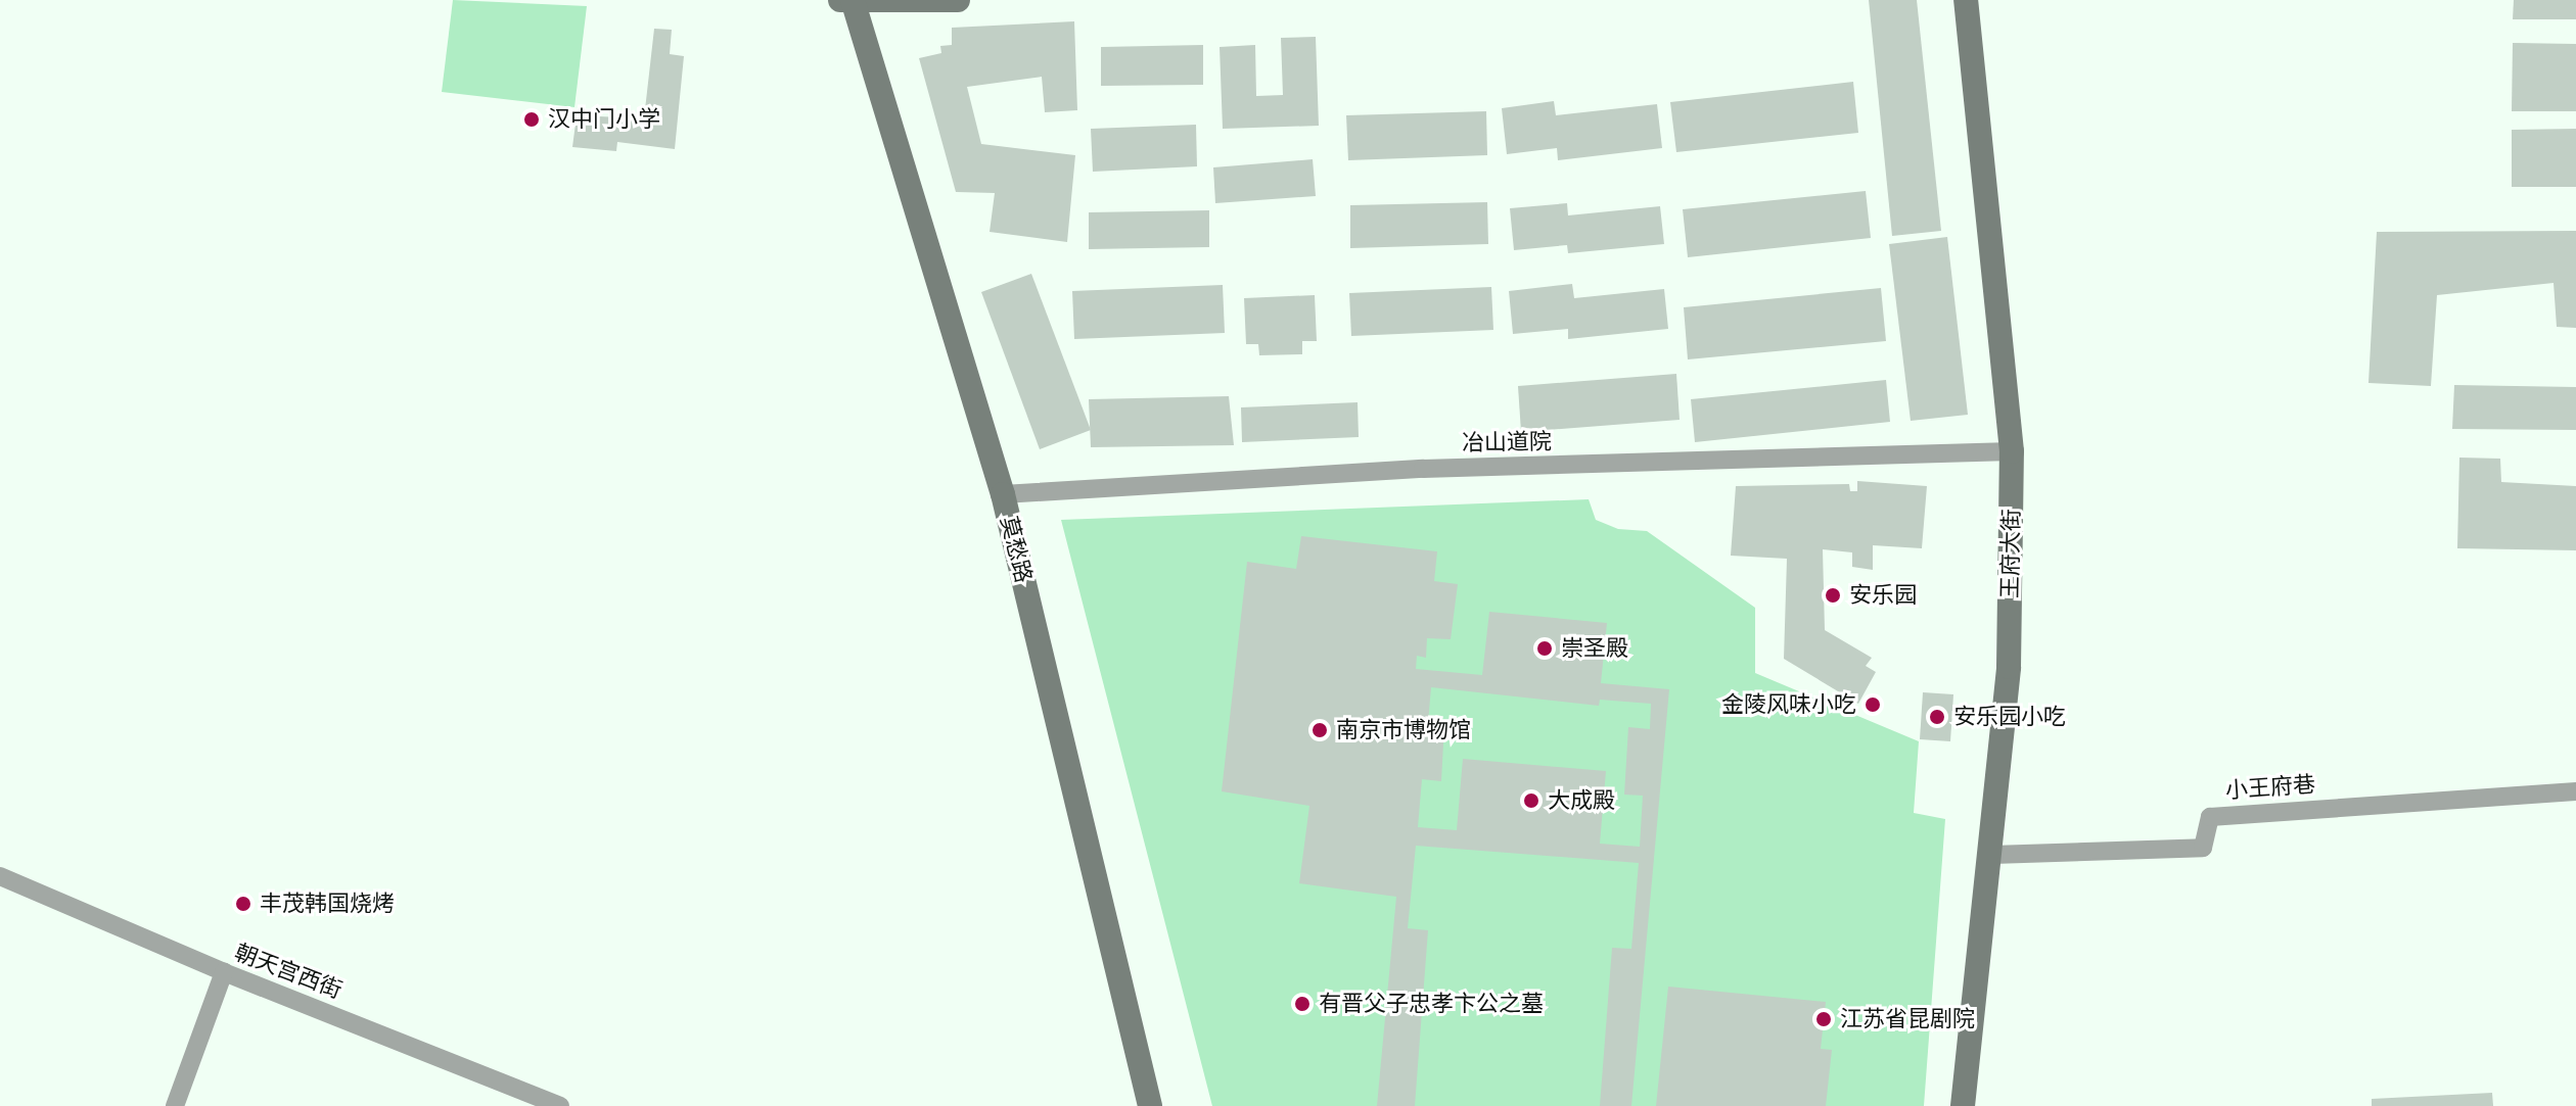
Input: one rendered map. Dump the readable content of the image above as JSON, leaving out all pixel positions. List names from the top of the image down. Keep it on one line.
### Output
{"streets":{"street":["冶山道院","莫愁路","王府大街","小王府巷","朝天宫西街"]},"crossings":[["冶山道院","莫愁路"],["冶山道院","王府大街"],["王府大街","小王府巷"]],"places":["汉中门小学","安乐园","崇圣殿","金陵风味小吃","安乐园小吃","南京市博物馆","大成殿","丰茂韩国烧烤","有晋父子忠孝卞公之墓","江苏省昆剧院"]}
